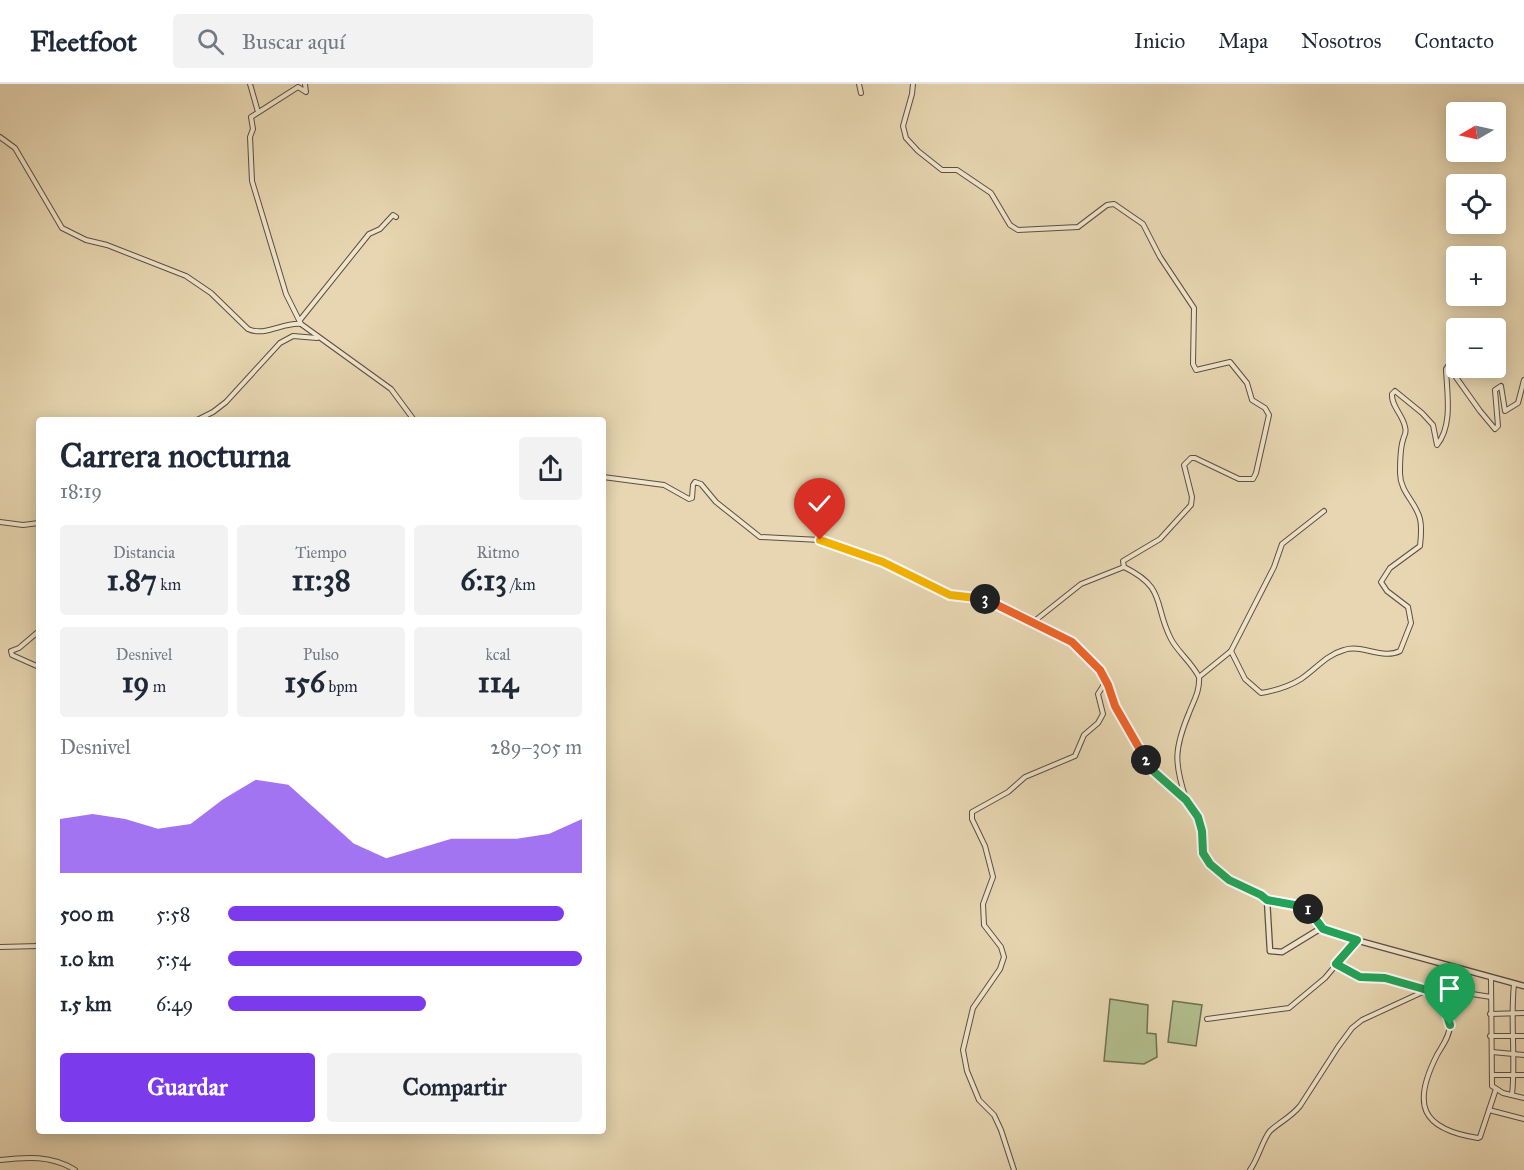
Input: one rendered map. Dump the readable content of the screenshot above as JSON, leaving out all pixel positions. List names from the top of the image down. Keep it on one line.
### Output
{"north":"left","page":{"header":"Fleetfoot","search":"Buscar aquí","nav":["Inicio","Mapa","Nosotros","Contacto"],"map_buttons":["+","−"],"heading":["Carrera nocturna","18:19"],"stats":[["Distancia","1.87 km"],["Tiempo","11:38"],["Ritmo","6:13 /km"],["Desnivel","19 m"],["Pulso","156 bpm"],["kcal","114"]],"pins":["3","2","1"],"chart":["Desnivel","289–305 m"],"list":[{"name":"500 m","note":"5:58"},{"name":"1.0 km","note":"5:54"},{"name":"1.5 km","note":"6:49"}],"buttons":["Guardar","Compartir"]}}
